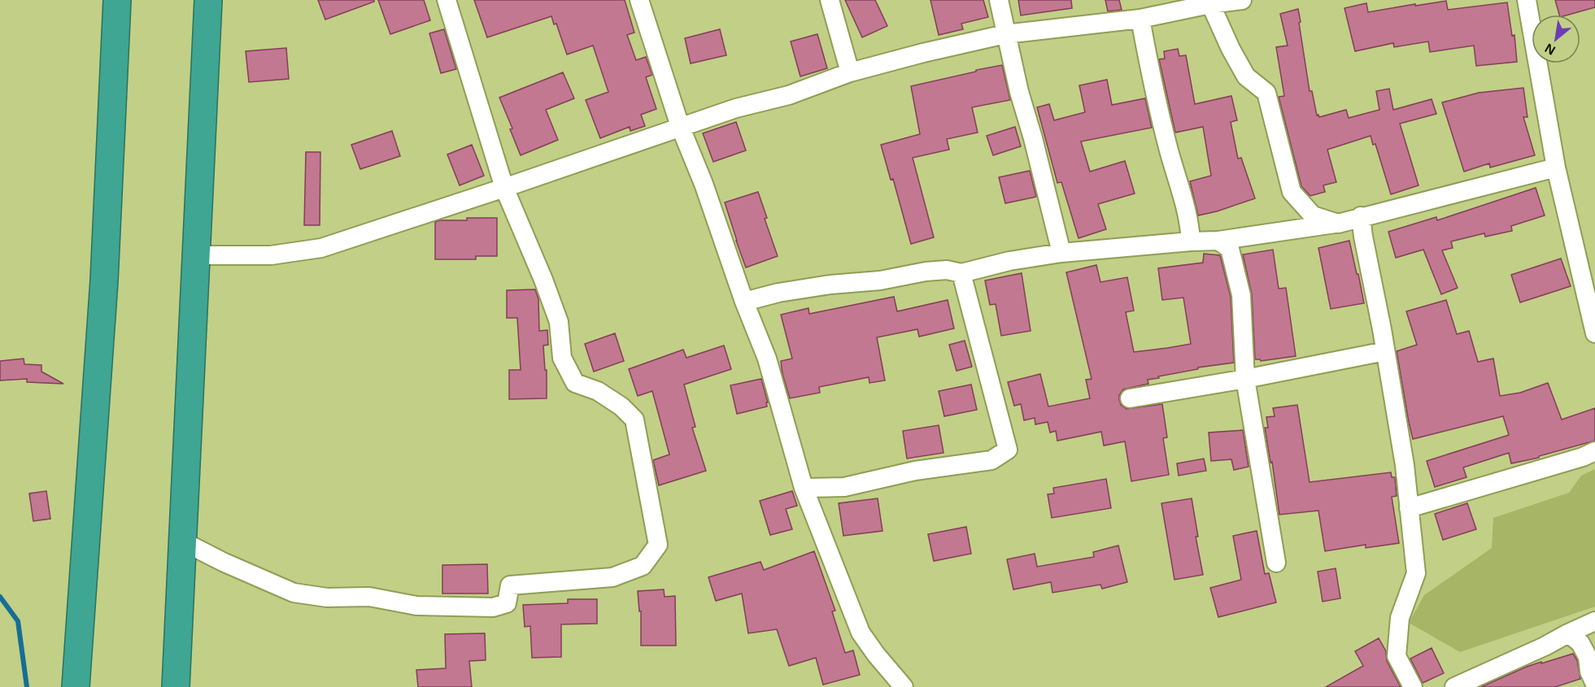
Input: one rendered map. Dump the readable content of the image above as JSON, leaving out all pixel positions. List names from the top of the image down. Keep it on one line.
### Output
{"north":"bottom left"}
